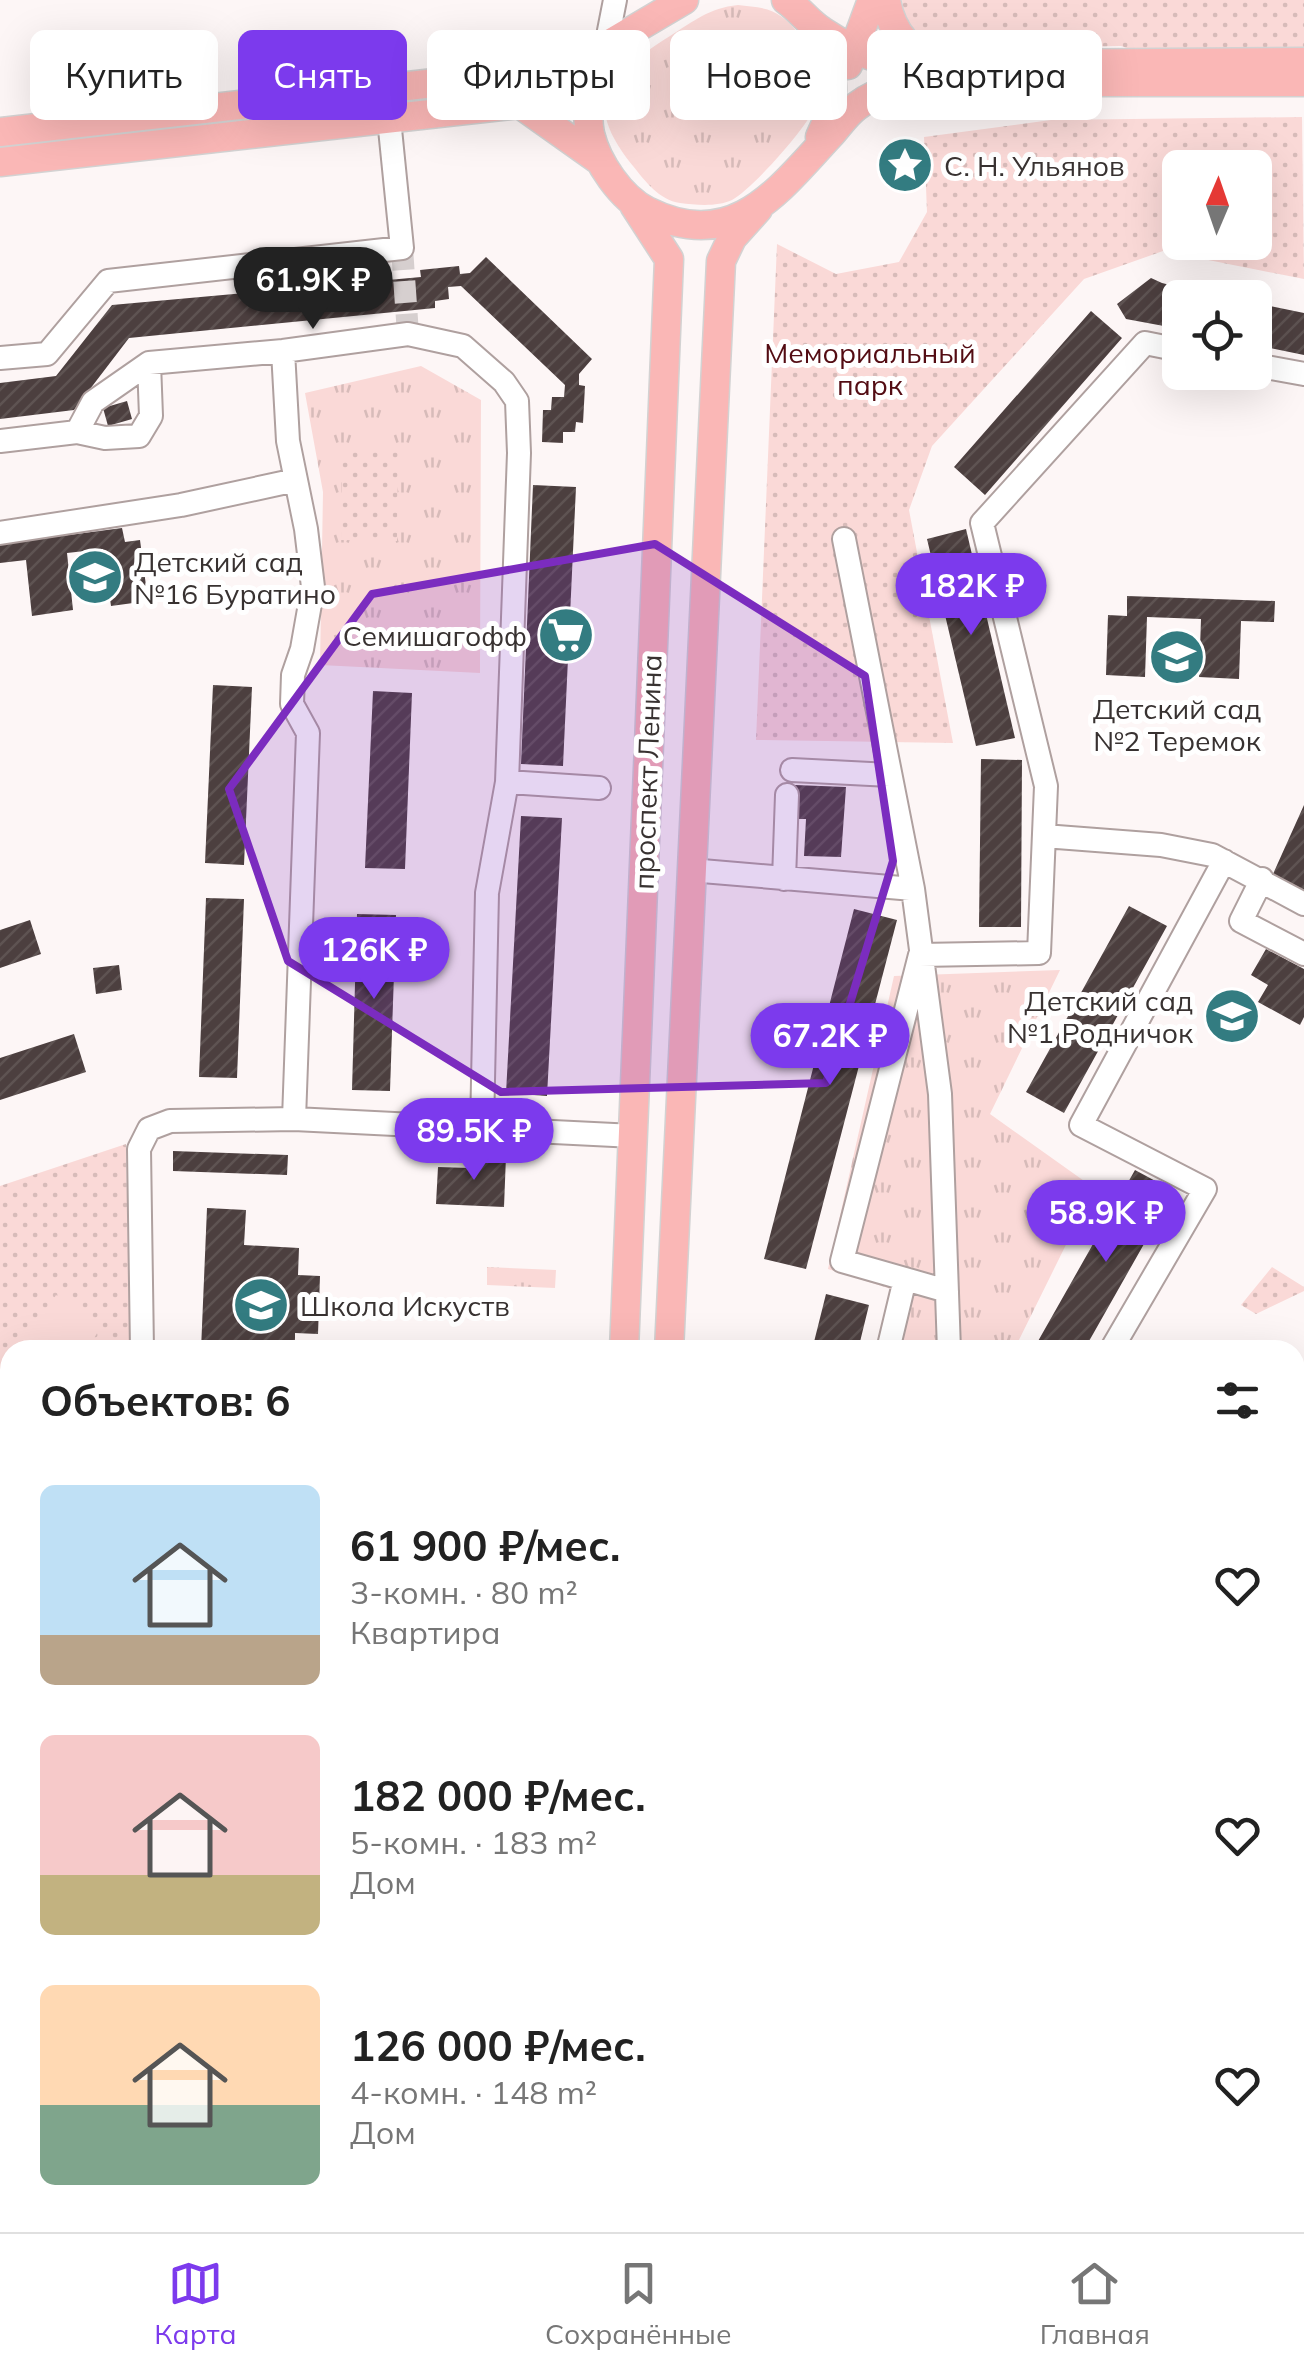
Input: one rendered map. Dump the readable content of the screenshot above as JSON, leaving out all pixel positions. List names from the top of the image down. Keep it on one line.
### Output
{"streets":{"main road":["проспект Ленина"]},"parks":["Мемориальный парк"],"places":{"place":["С. Н. Ульянов"],"school or university":["Детский сад №16 Буратино","Детский сад №2 Теремок","Детский сад №1 Родничок","Школа Искуств"],"supermarket":["Семишагофф"]},"north":"top","page":{"chip":["Купить","Снять","Фильтры","Новое","Квартира"],"price":["61.9K ₽","182K ₽","126K ₽","67.2K ₽","89.5K ₽","58.9K ₽"],"heading":"Объектов: 6","list":[{"name":"61 900 ₽/мес.","note":"3-комн. · 80 m² · Квартира"},{"name":"182 000 ₽/мес.","note":"5-комн. · 183 m² · Дом"},{"name":"126 000 ₽/мес.","note":"4-комн. · 148 m² · Дом"}],"tabs":["Карта","Сохранённые","Главная"]}}
